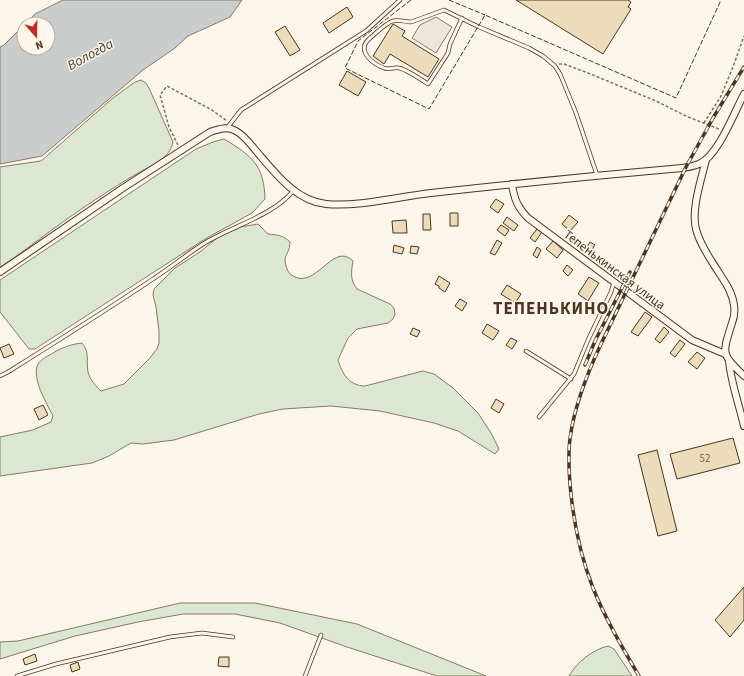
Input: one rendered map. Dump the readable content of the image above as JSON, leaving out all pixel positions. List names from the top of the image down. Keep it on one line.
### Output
{"streets":{"street":["Тепенькинская улица"]},"districts":["ТЕПЕНЬКИНО"],"water":["Вологда"],"house_numbers":["52"],"north":"bottom"}
